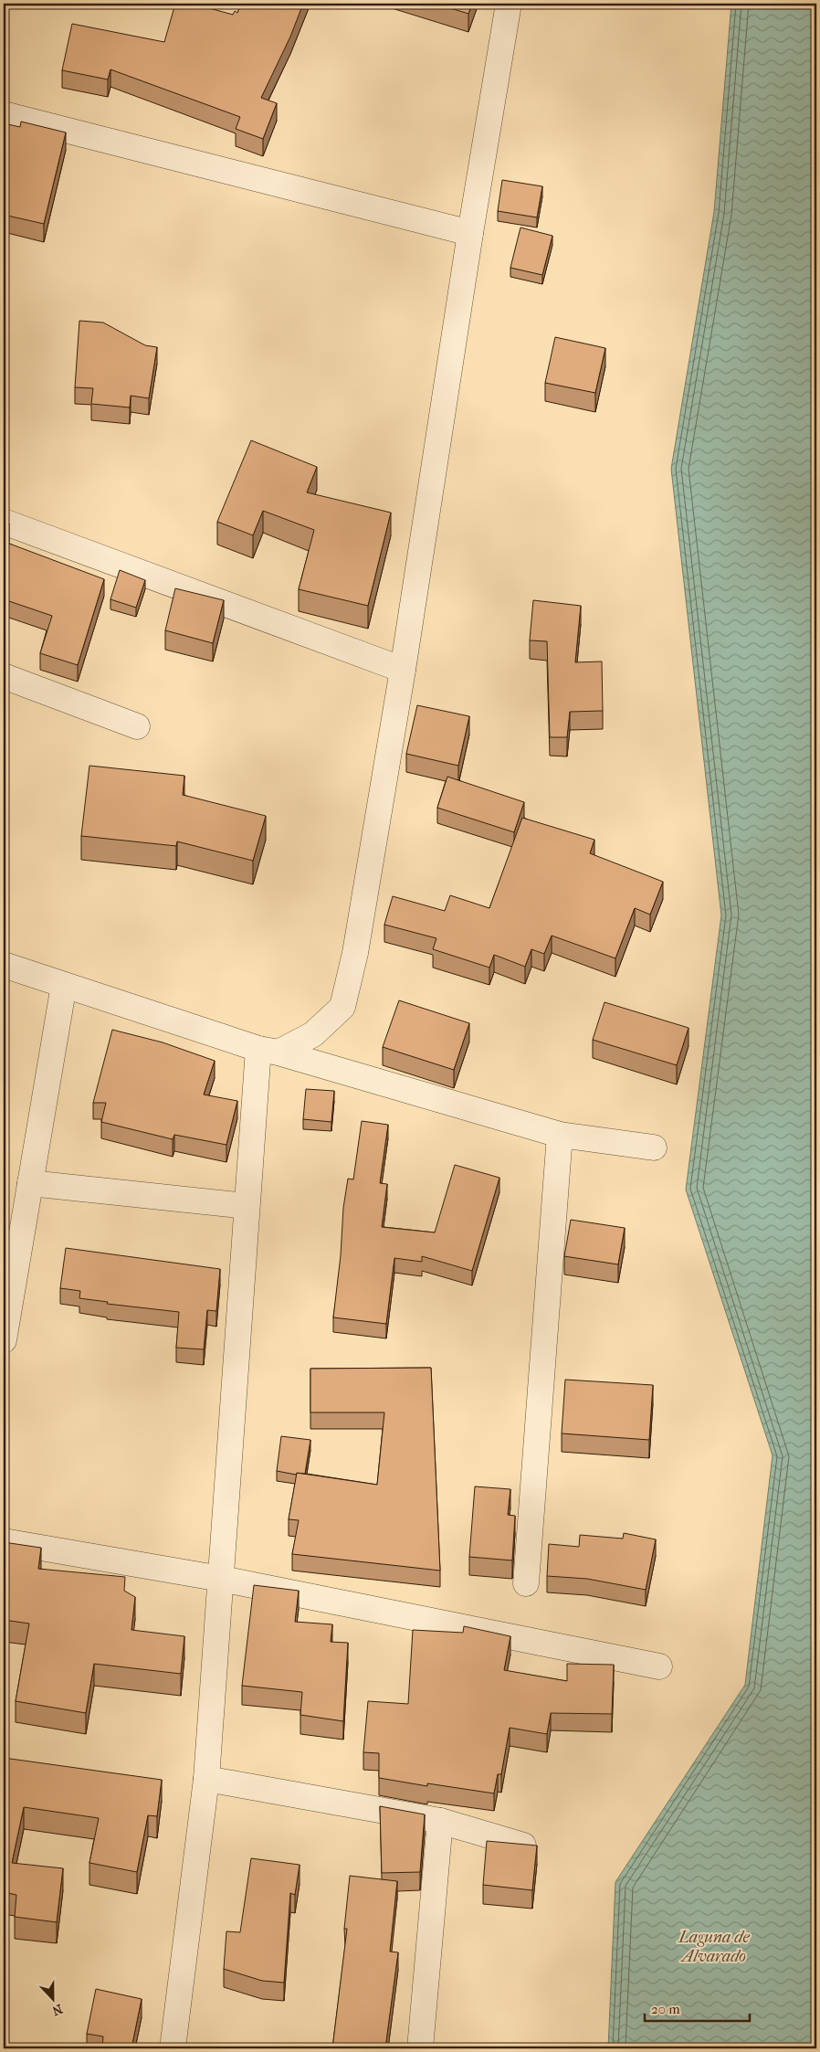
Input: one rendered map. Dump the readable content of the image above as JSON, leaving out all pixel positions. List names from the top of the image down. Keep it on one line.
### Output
{"water":["Laguna de Alvarado"],"scale_bar":"20 m","north":"bottom"}
